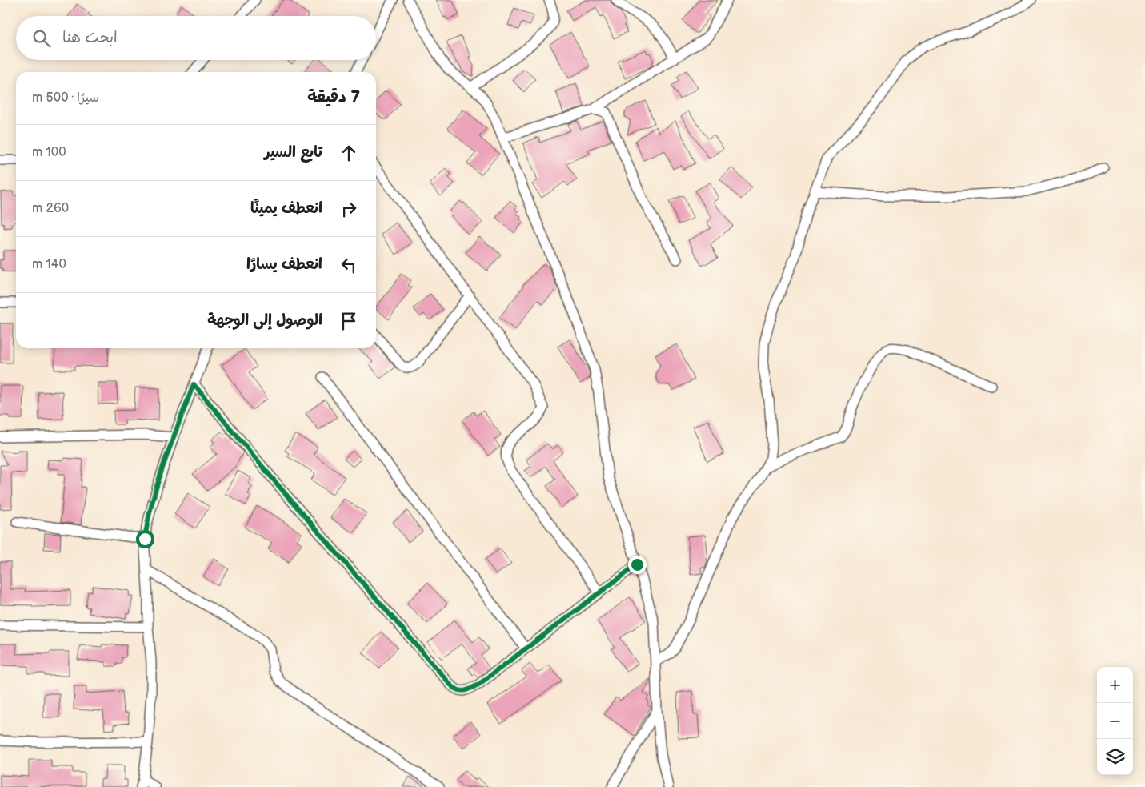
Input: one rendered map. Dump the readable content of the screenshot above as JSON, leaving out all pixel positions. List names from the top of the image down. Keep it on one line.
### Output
{"page":{"search":"ابحث هنا","heading":["7 دقيقة","سيرًا · 500 m"],"list":[["تابع السير","100 m"],["انعطف يمينًا","260 m"],["انعطف يسارًا","140 m"],"الوصول إلى الوجهة"],"map_buttons":["+","−"]}}
